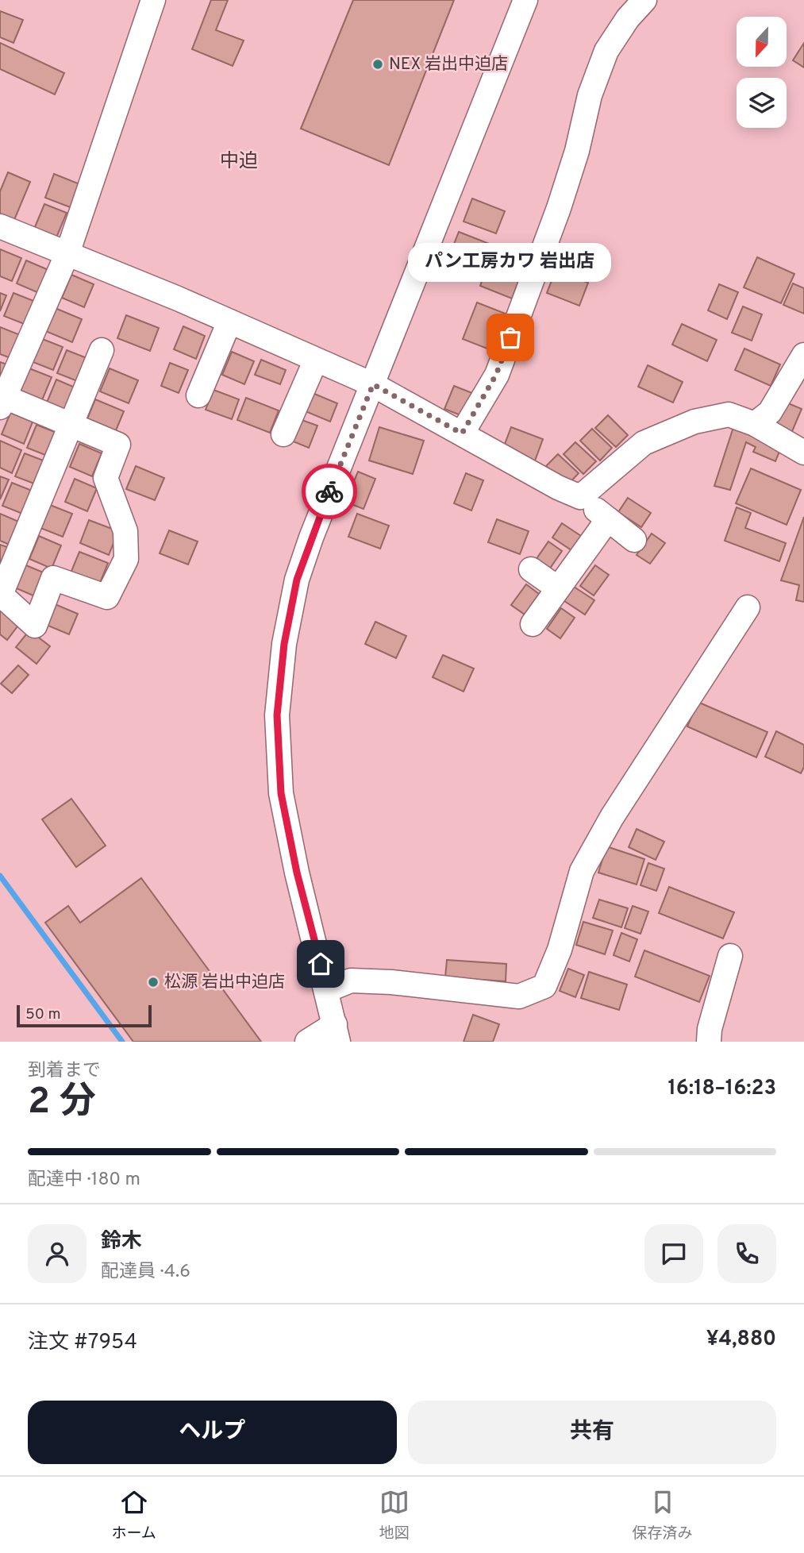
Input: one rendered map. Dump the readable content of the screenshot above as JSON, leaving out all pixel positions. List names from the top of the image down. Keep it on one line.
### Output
{"districts":["中迫"],"places":["NEX 岩出中迫店","パン工房カワ 岩出店","松源 岩出中迫店"],"scale_bar":"50 m","north":"bottom","page":{"bubble":"パン工房カワ 岩出店","scale":"50 m","heading":["2 分","到着まで","16:18–16:23"],"panel":["鈴木","配達員 · 4.6","注文 #7954","¥4,880"],"bar":"配達中 · 180 m","buttons":["ヘルプ","共有"],"tabs":["ホーム","地図","保存済み"]}}
